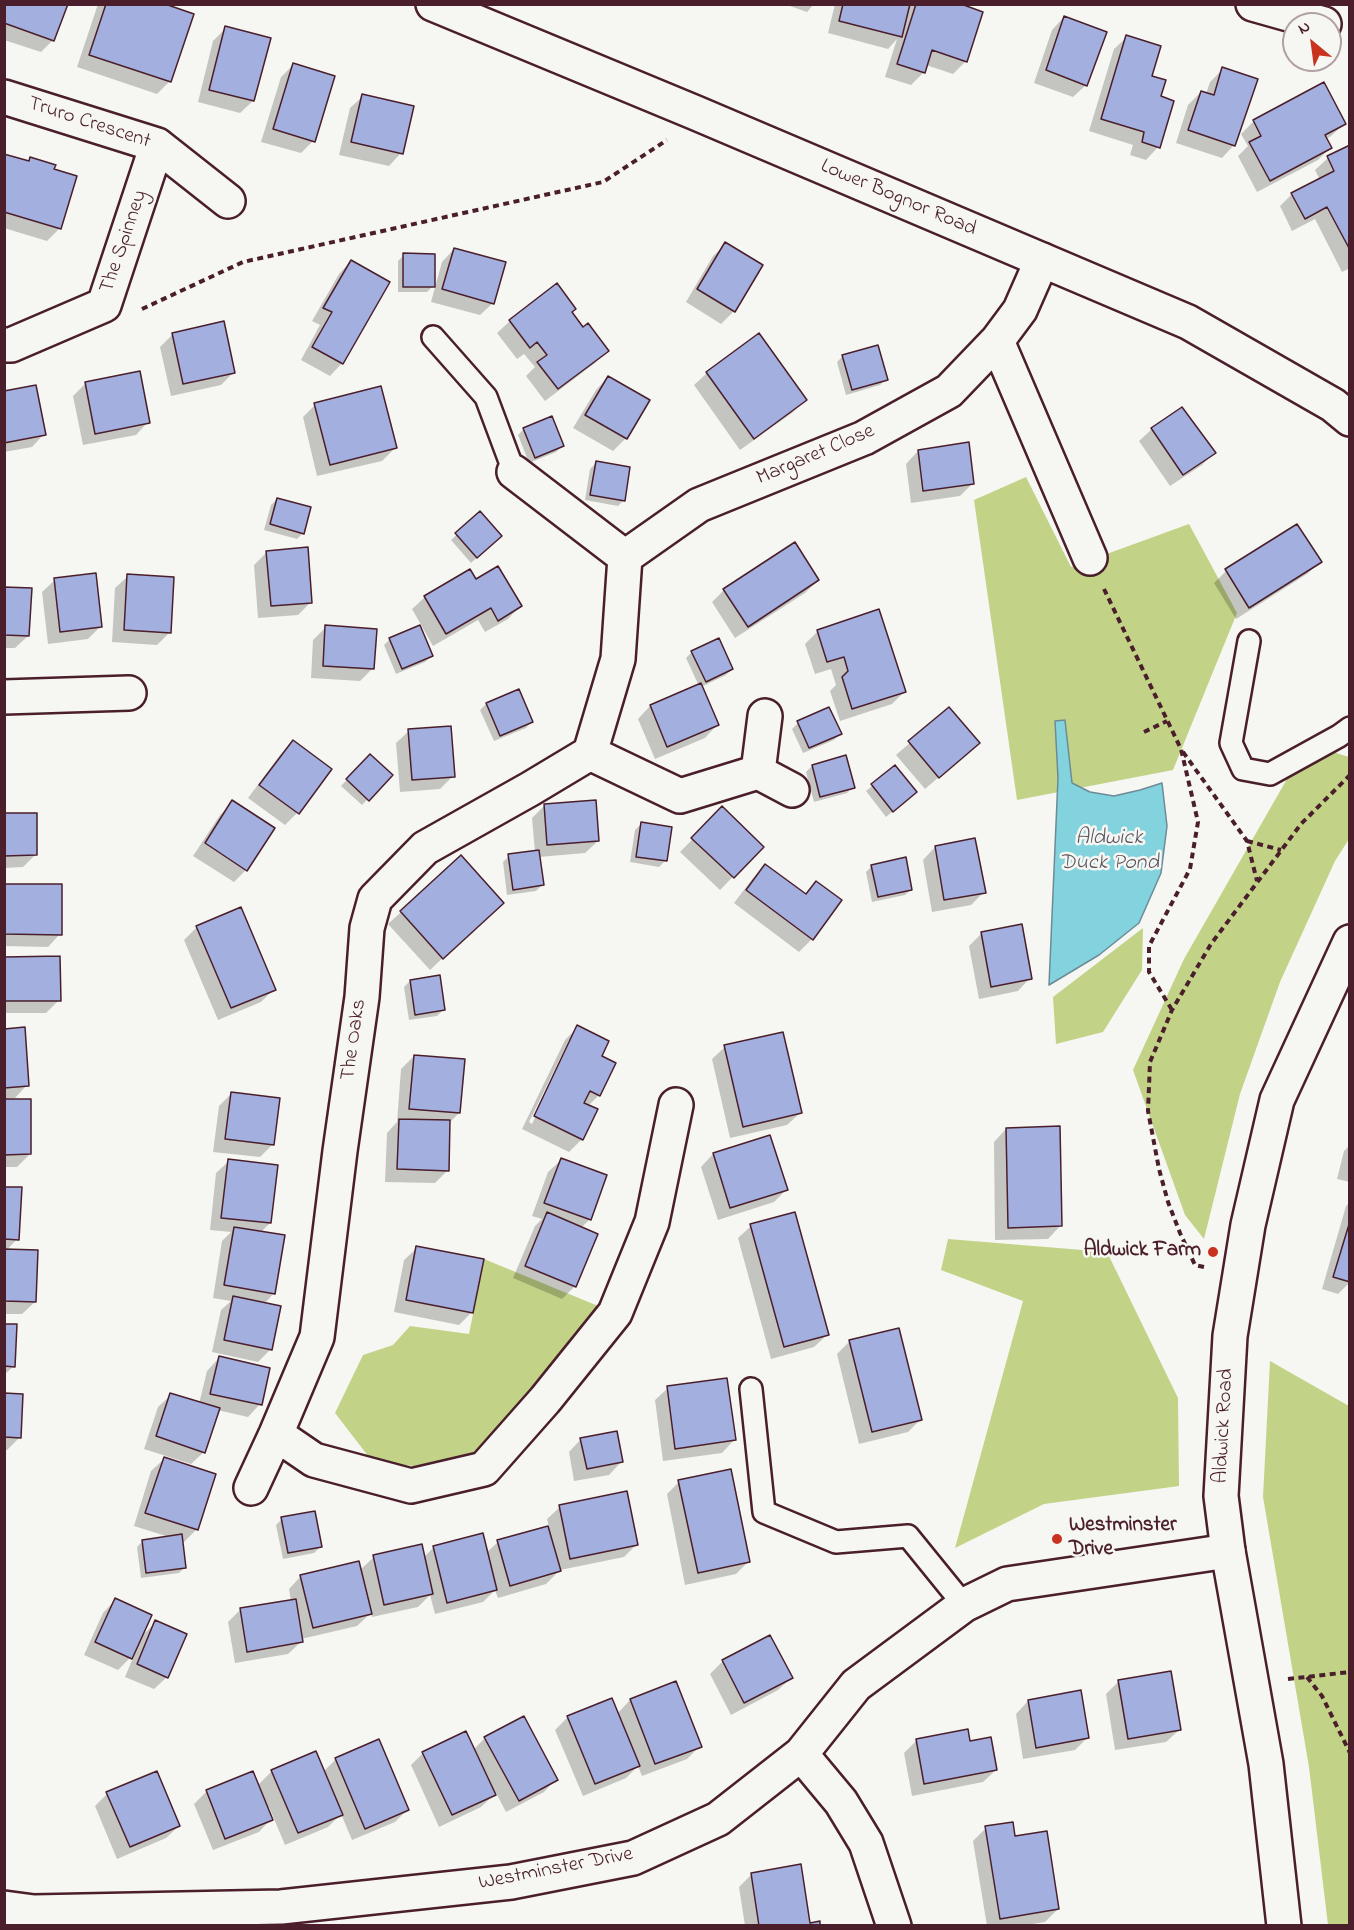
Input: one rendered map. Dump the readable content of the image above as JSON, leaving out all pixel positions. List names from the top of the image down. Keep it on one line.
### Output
{"streets":{"street":["Truro Crescent","Lower Bognor Road","The Spinney","Margaret Close","The Oaks","Aldwick Road","Westminster Drive"]},"crossings":[["Truro Crescent","The Spinney"],["Lower Bognor Road","Margaret Close"],["Aldwick Road","Westminster Drive"]],"water":["Aldwick Duck Pond"],"places":["Aldwick Farm","Westminster Drive"],"north":"top left"}
